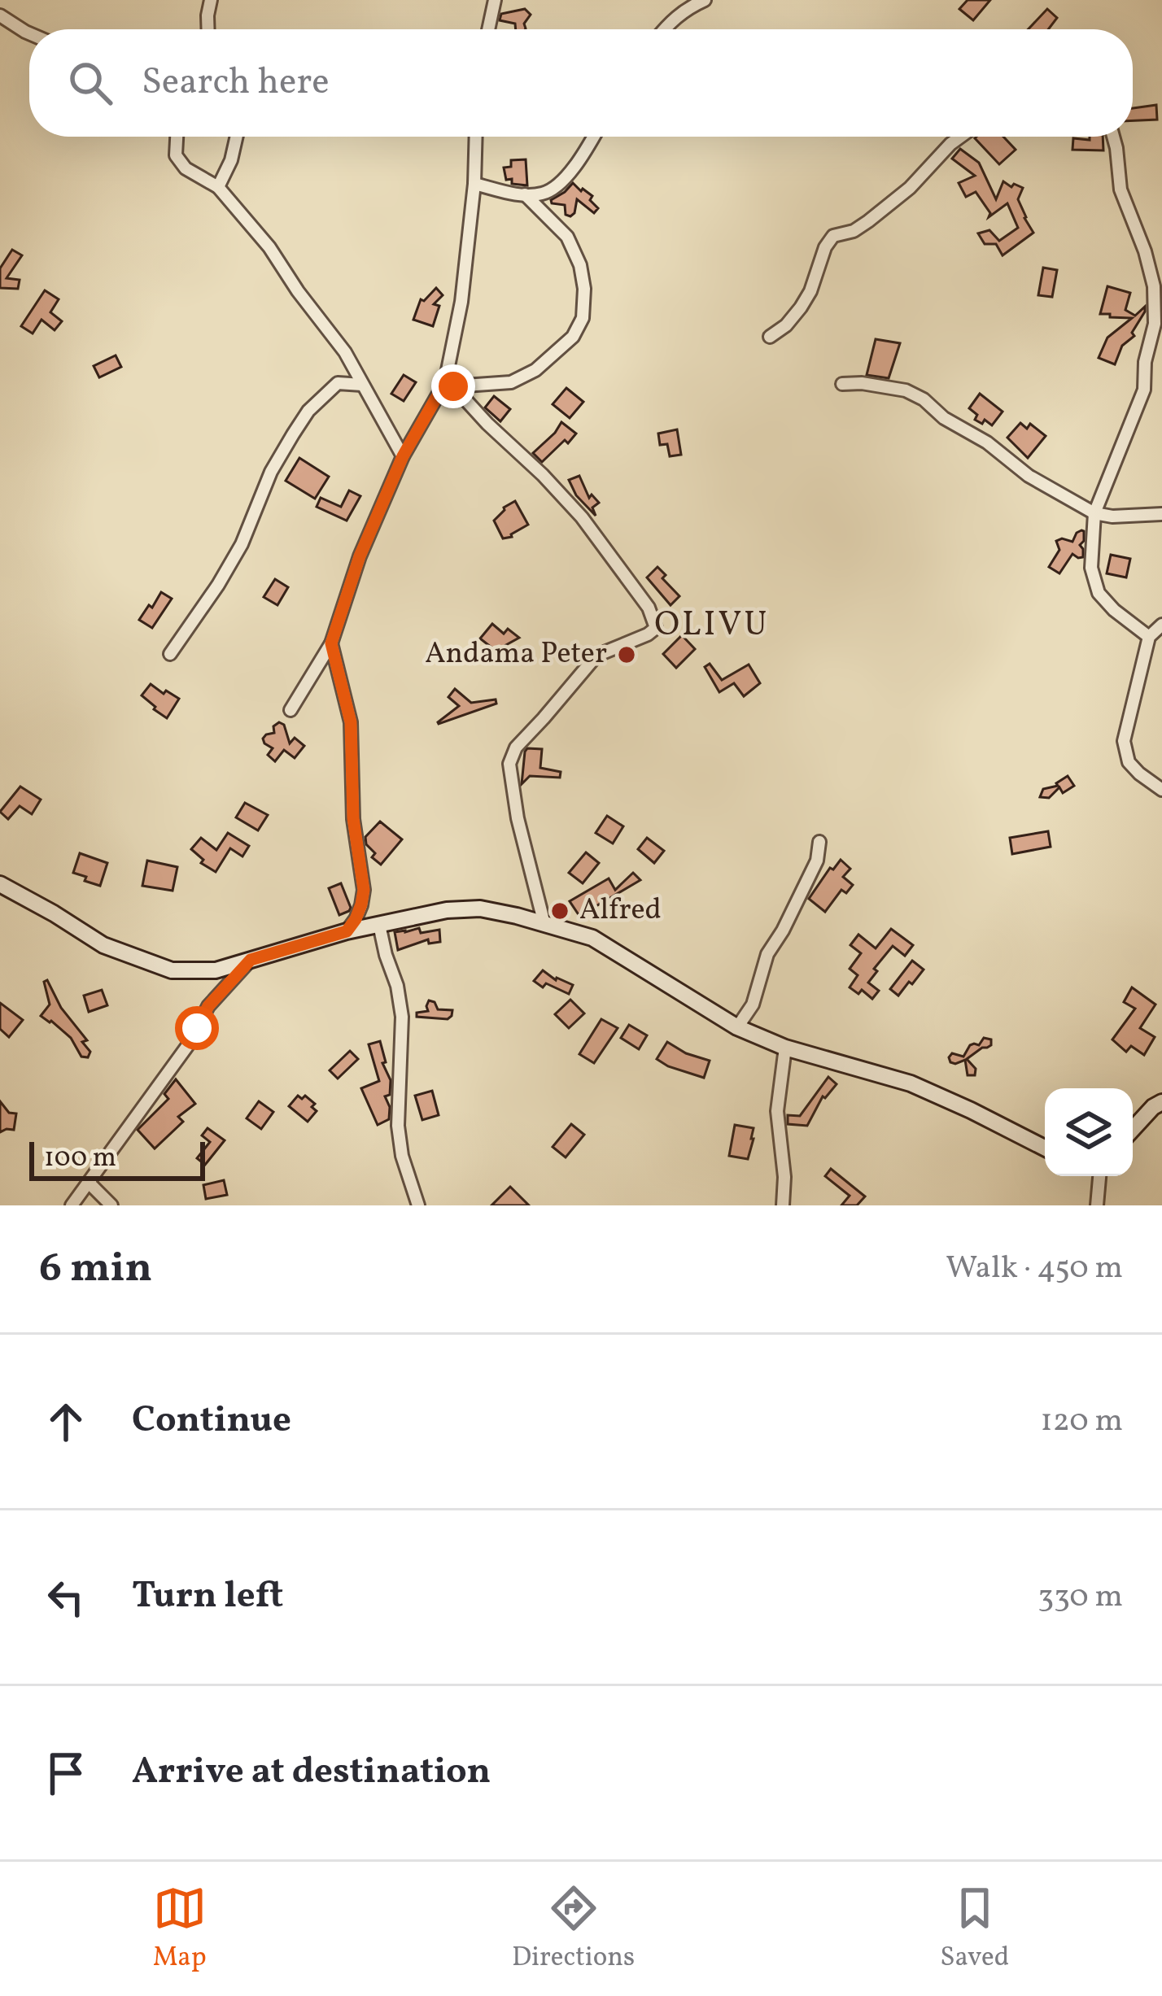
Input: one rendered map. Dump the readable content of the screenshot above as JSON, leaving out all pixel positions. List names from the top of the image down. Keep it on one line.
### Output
{"districts":["OLIVU"],"places":["Andama Peter","Alfred"],"scale_bar":"100 m","page":{"search":"Search here","scale":"100 m","heading":["6 min","Walk · 450 m"],"list":[["Continue","120 m"],["Turn left","330 m"],"Arrive at destination"],"nav":["Map","Directions","Saved"]}}
